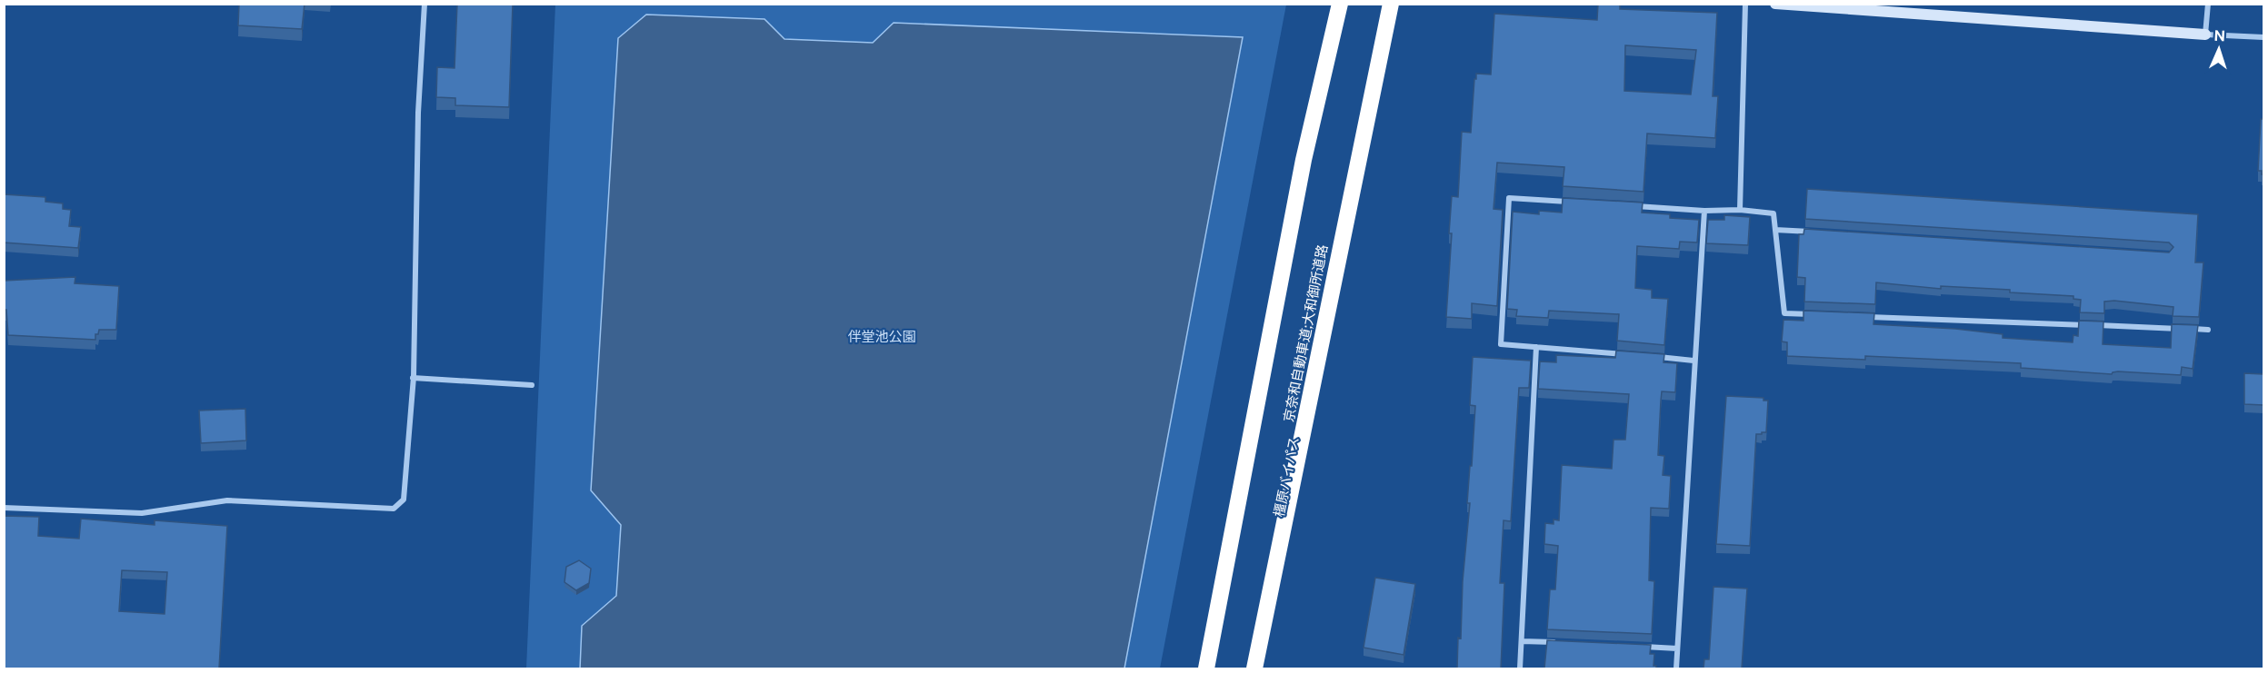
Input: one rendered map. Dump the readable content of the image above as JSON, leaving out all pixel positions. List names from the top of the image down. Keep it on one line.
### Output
{"streets":{"highway":["京奈和自動車道;大和御所道路","橿原バイパス"]},"parks":["伴堂池公園"],"north":"top"}
